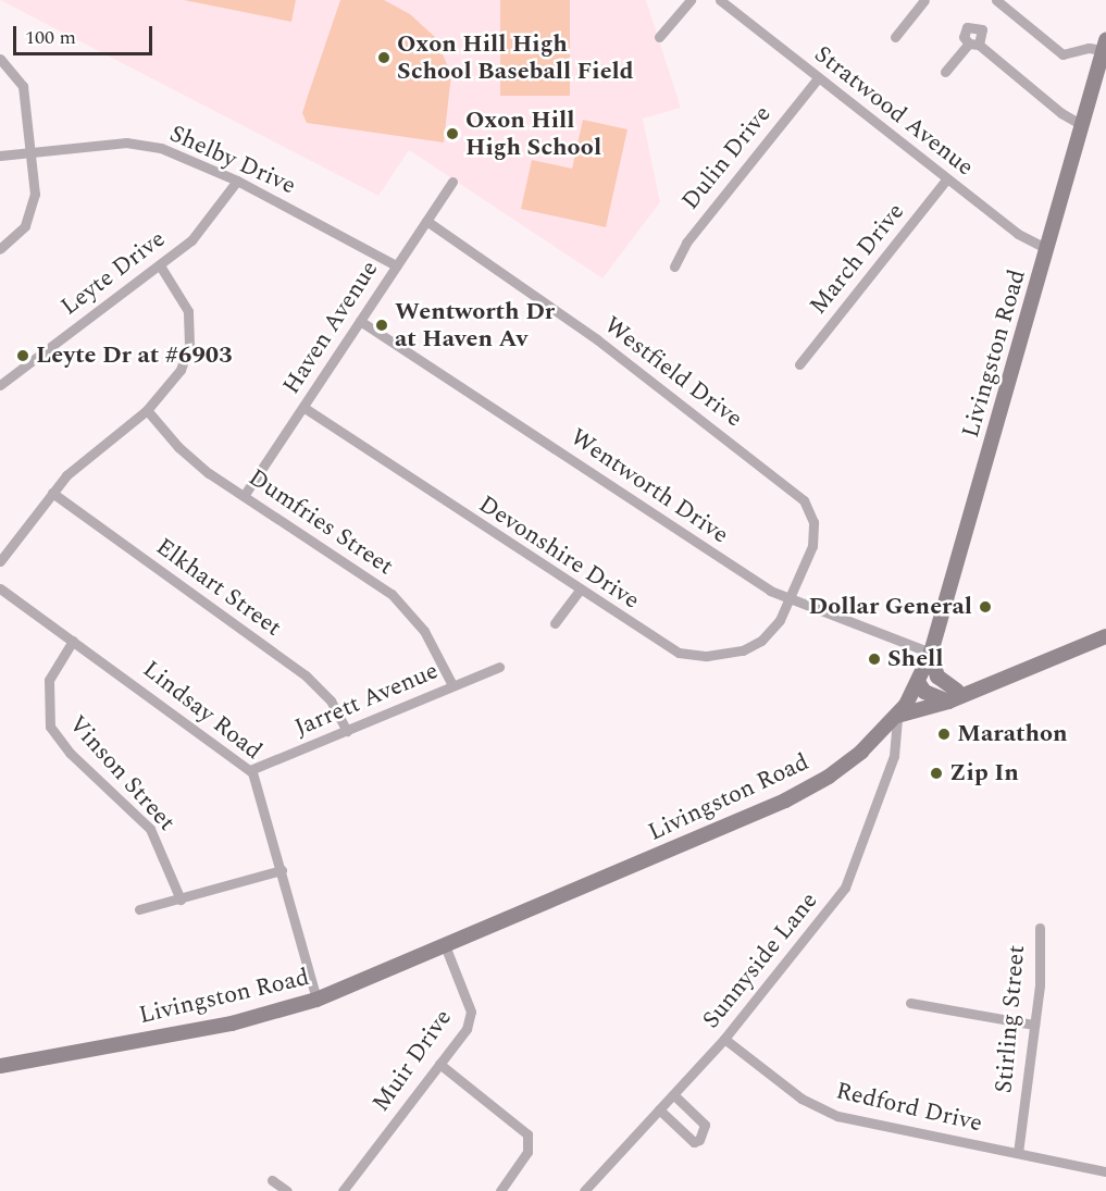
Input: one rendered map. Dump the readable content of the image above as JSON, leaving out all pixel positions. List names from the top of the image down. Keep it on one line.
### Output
{"streets":{"main road":["Livingston Road"],"street":["Stratwood Avenue","Dulin Drive","Shelby Drive","March Drive","Leyte Drive","Haven Avenue","Westfield Drive","Wentworth Drive","Dumfries Street","Devonshire Drive","Elkhart Street","Jarrett Avenue","Lindsay Road","Vinson Street","Sunnyside Lane","Stirling Street","Muir Drive","Redford Drive"]},"crossings":[["Stratwood Avenue","Dulin Drive"],["Stratwood Avenue","March Drive"],["Stratwood Avenue","Livingston Road"],["Shelby Drive","Leyte Drive"],["Shelby Drive","Haven Avenue"],["Haven Avenue","Westfield Drive"],["Haven Avenue","Wentworth Drive"],["Haven Avenue","Dumfries Street"],["Haven Avenue","Devonshire Drive"],["Livingston Road","Wentworth Drive"],["Livingston Road","Lindsay Road"],["Livingston Road","Sunnyside Lane"],["Livingston Road","Muir Drive"],["Westfield Drive","Wentworth Drive"],["Westfield Drive","Devonshire Drive"],["Wentworth Drive","Devonshire Drive"],["Dumfries Street","Jarrett Avenue"],["Elkhart Street","Jarrett Avenue"],["Jarrett Avenue","Lindsay Road"],["Lindsay Road","Vinson Street"],["Sunnyside Lane","Redford Drive"],["Stirling Street","Redford Drive"]],"places":["Oxon Hill High School Baseball Field","Oxon Hill High School","Wentworth Dr at Haven Av","Leyte Dr at #6903","Dollar General","Shell","Marathon","Zip In"],"scale_bar":"100 m"}
